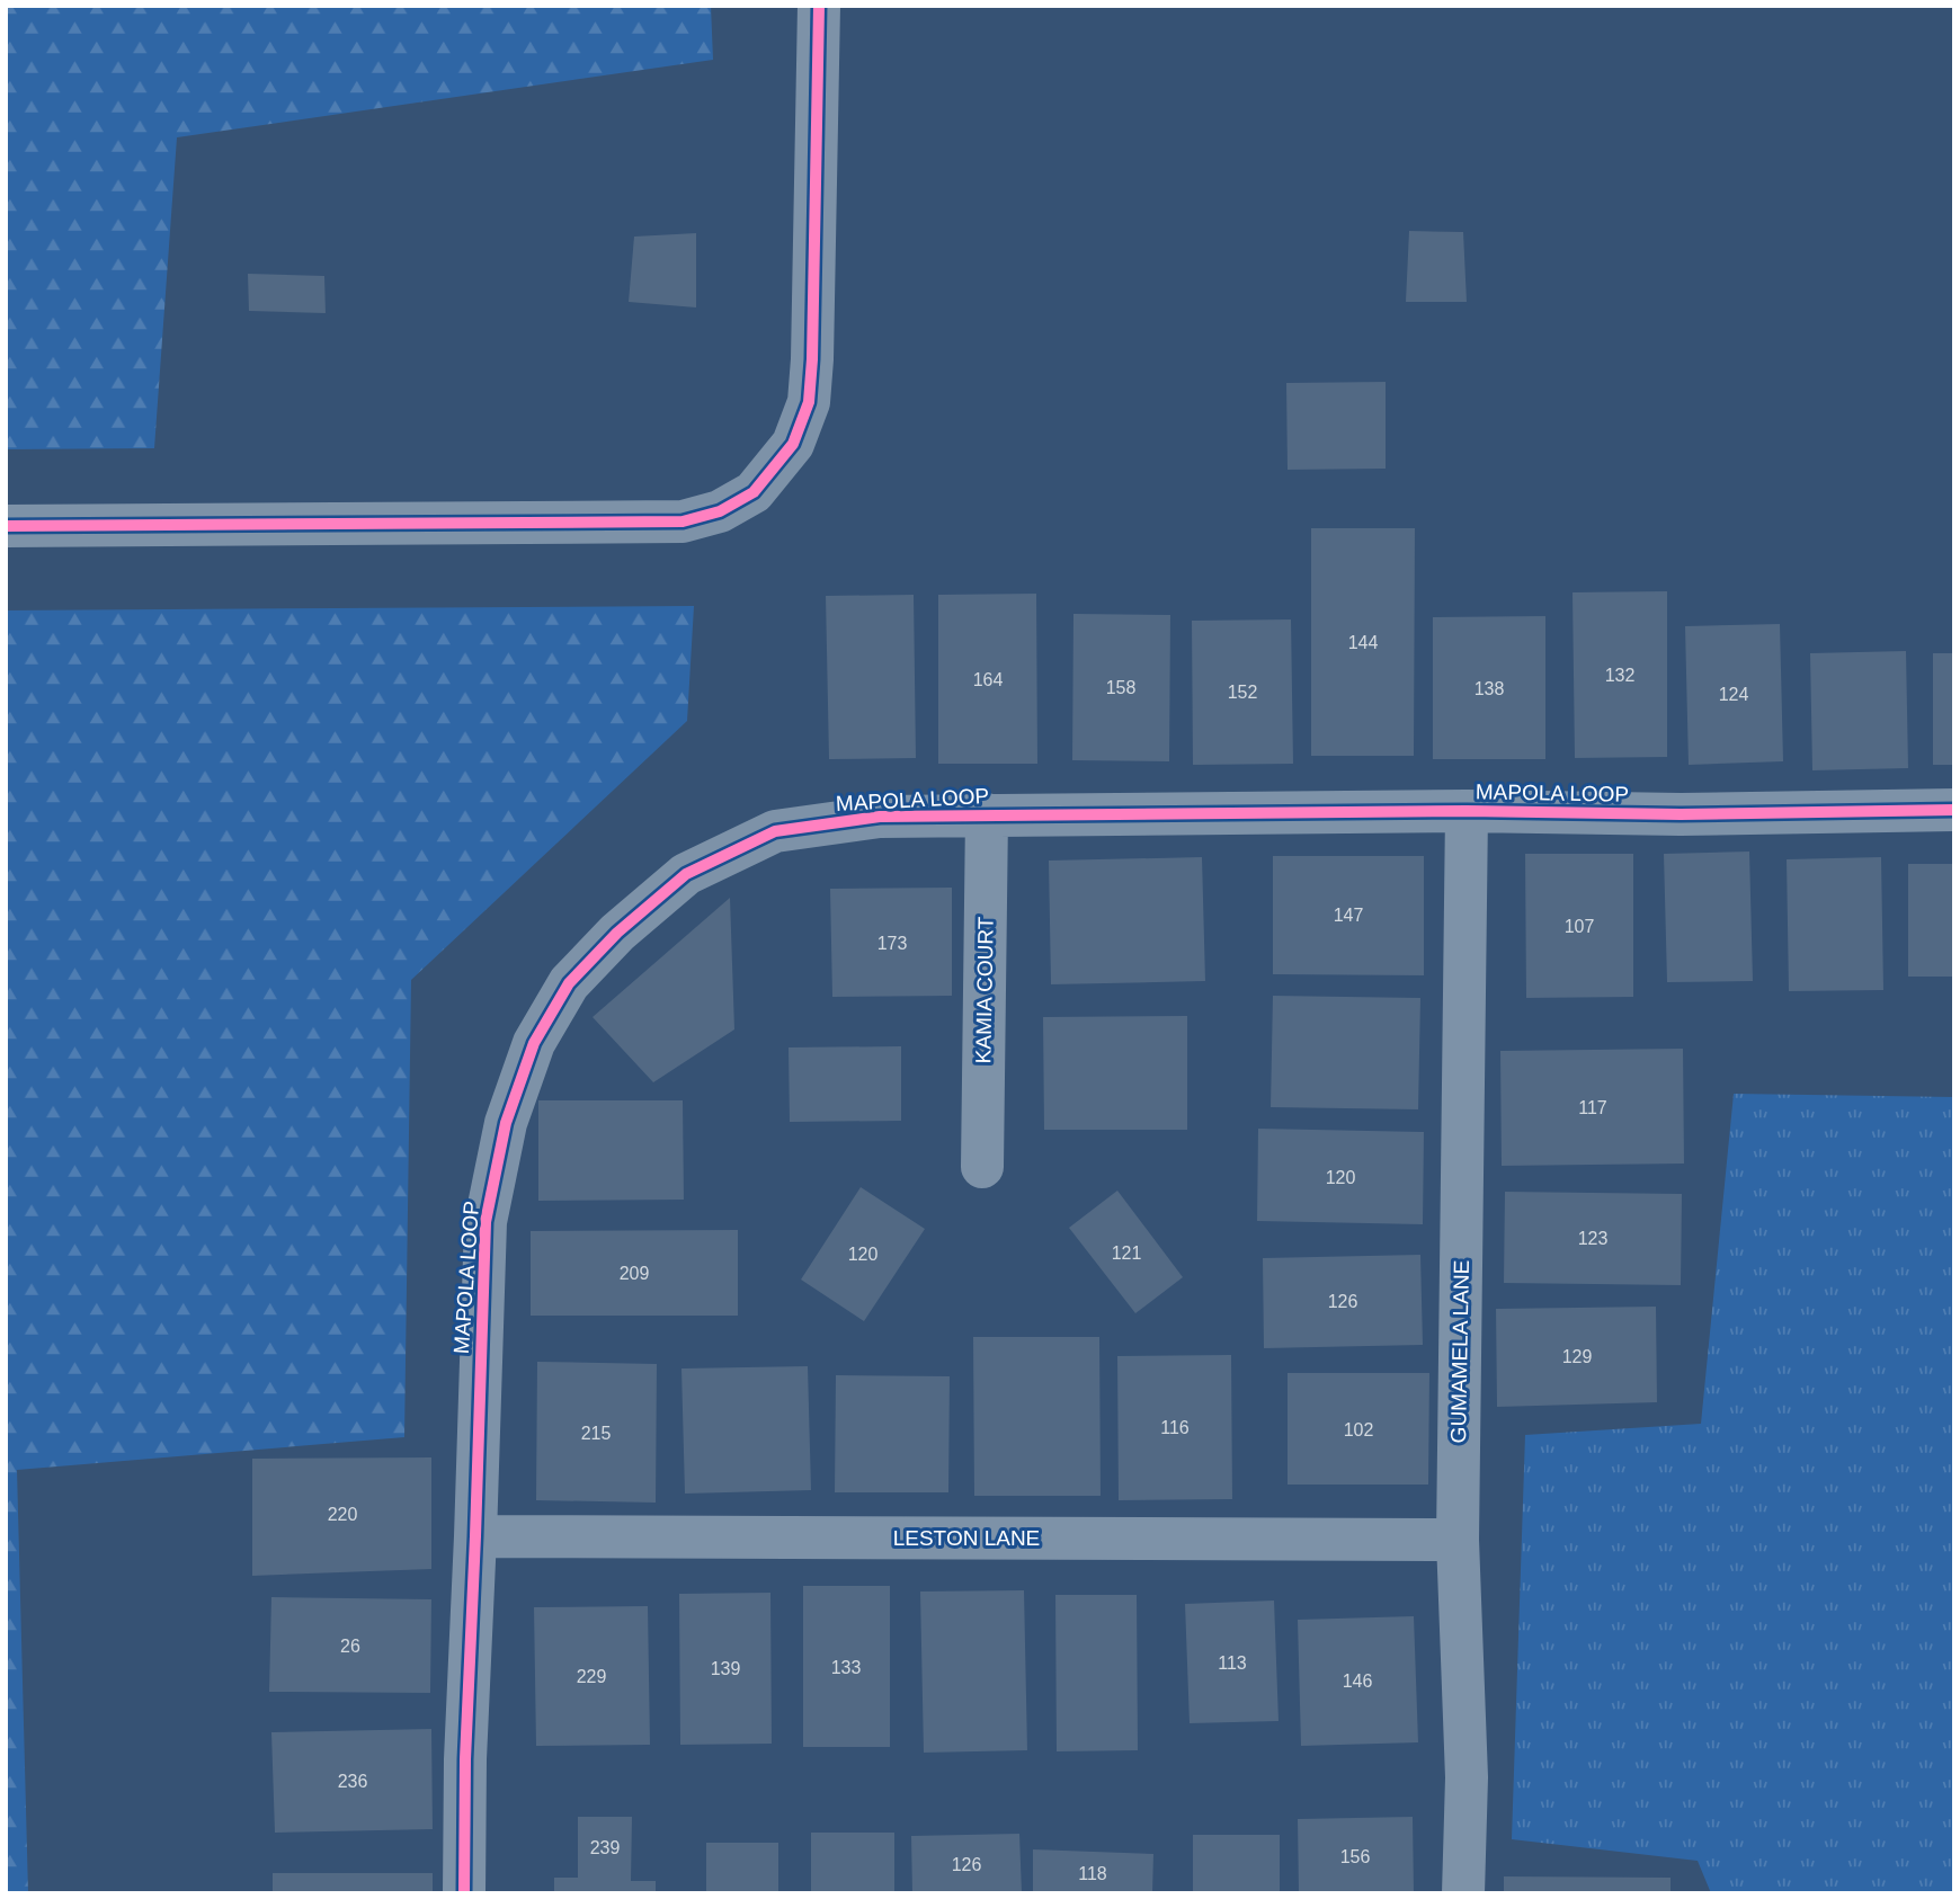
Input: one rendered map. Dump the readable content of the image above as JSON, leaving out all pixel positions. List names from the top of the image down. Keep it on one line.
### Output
{"streets":{"street":["MAPOLA LOOP","KAMIA COURT","GUMAMELA LANE","LESTON LANE"]},"crossings":[["MAPOLA LOOP","KAMIA COURT"],["MAPOLA LOOP","GUMAMELA LANE"],["MAPOLA LOOP","LESTON LANE"],["GUMAMELA LANE","LESTON LANE"]],"house_numbers":["144","132","164","158","138","152","124","147","107","173","117","120","123","121","120","209","126","129","116","102","215","220","26","113","133","139","229","146","236","239","156","126","118"]}
